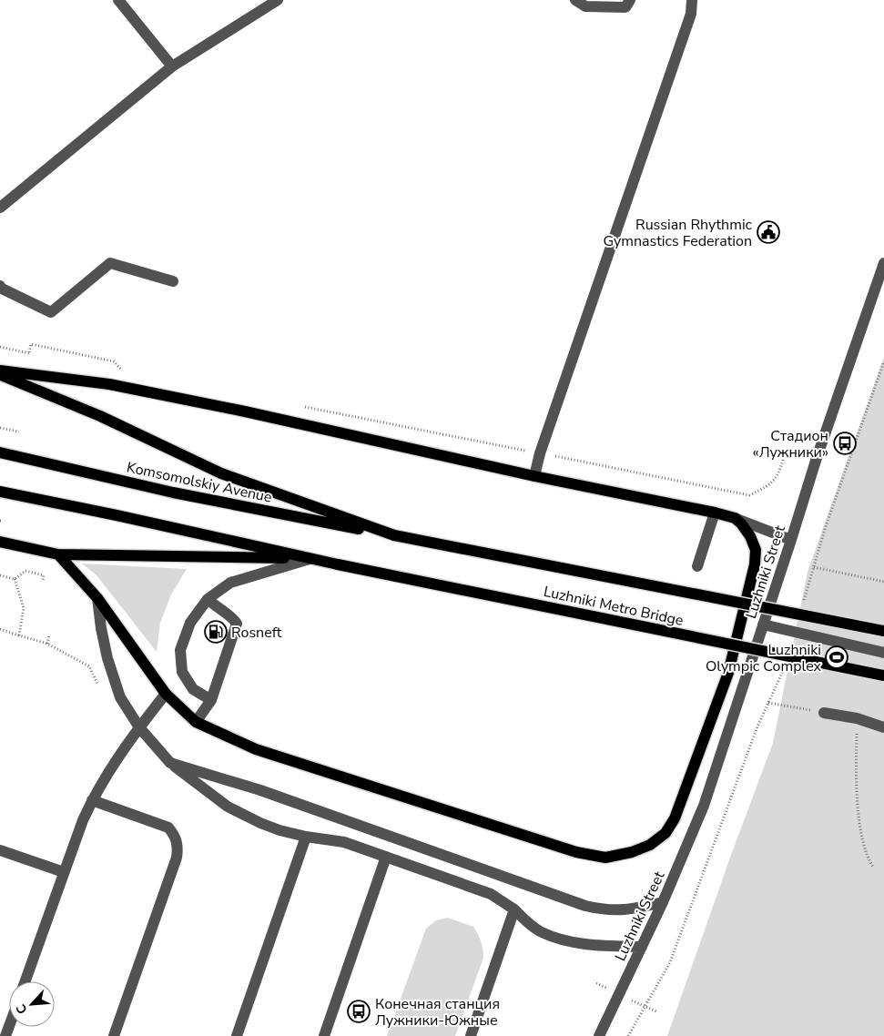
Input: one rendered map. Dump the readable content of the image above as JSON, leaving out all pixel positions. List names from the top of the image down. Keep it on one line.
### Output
{"streets":{"main road":["Komsomolskiy Avenue","Luzhniki Metro Bridge"],"street":["Luzhniki Street"]},"crossings":[["Komsomolskiy Avenue","Luzhniki Metro Bridge"]],"places":{"public building":["Russian Rhythmic Gymnastics Federation"],"bus stop":["Стадион «Лужники»","Конечная станция Лужники-Южные"],"fuel station":["Rosneft"],"sports":["Luzhniki Olympic Complex"]},"north":"bottom left"}
